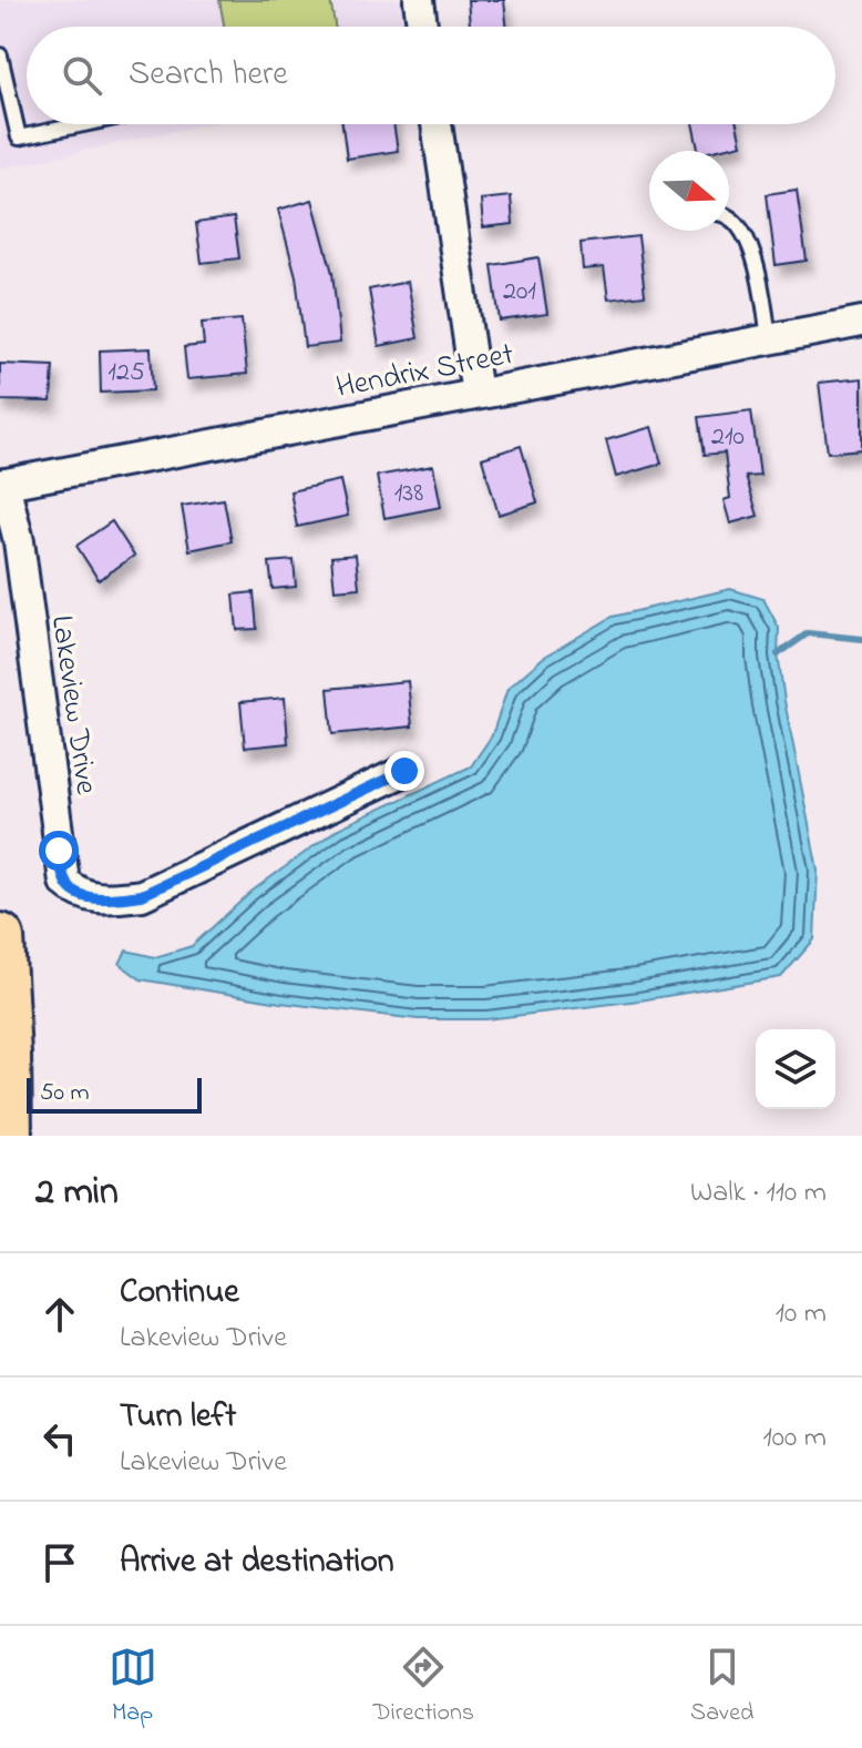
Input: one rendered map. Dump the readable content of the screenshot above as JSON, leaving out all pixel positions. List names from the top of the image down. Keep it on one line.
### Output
{"streets":{"street":["Hendrix Street","Lakeview Drive"]},"crossings":[["Hendrix Street","Lakeview Drive"]],"house_numbers":["201","125","210","138"],"scale_bar":"50 m","north":"right","page":{"search":"Search here","scale":"50 m","heading":["2 min","Walk · 110 m"],"list":[["Continue","Lakeview Drive","10 m"],["Turn left","Lakeview Drive","100 m"],"Arrive at destination"],"nav":["Map","Directions","Saved"]}}
